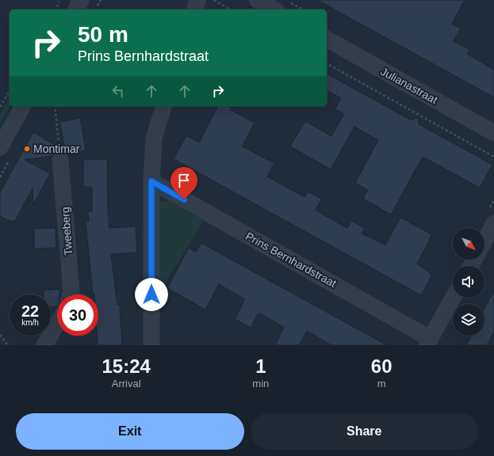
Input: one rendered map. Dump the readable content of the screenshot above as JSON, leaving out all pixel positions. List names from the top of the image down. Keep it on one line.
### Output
{"streets":{"street":["Julianastraat","Tweeberg","Prins Bernhardstraat"]},"places":["Montimar"],"north":"bottom right","page":{"turn":["50 m","Prins Bernhardstraat"],"speed":"22 km/h","limit":"30","eta":["15:24","Arrival","1","min","60","m"],"buttons":["Exit","Share"]}}
